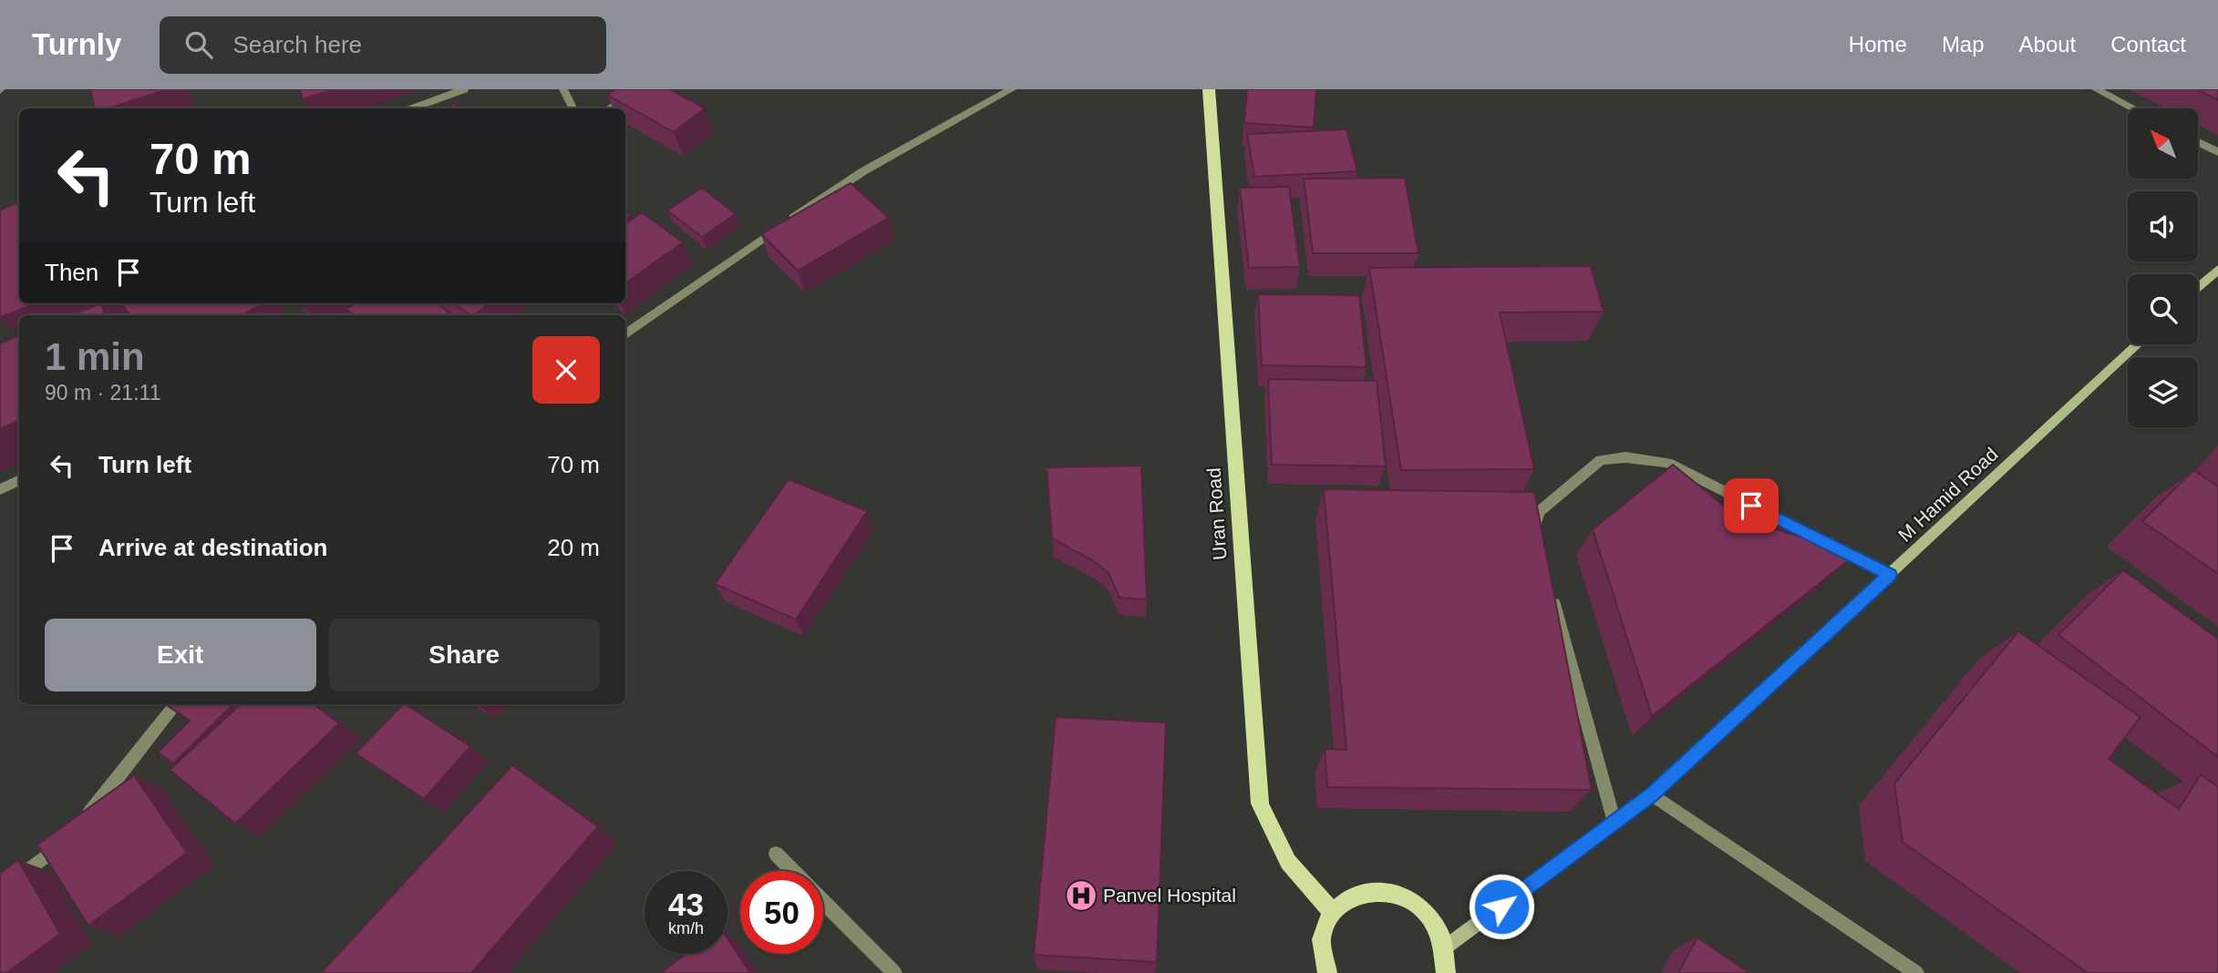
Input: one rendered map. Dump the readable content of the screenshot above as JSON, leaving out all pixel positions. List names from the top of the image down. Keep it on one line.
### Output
{"streets":{"main road":["M Hamid Road","Uran Road"]},"places":{"hospital":["Panvel Hospital"]},"north":"top left","page":{"header":"Turnly","search":"Search here","nav":["Home","Map","About","Contact"],"turn":["70 m","Turn left"],"then":"Then","heading":["1 min","90 m · 21:11"],"list":[{"name":"Turn left","value":"70 m"},{"name":"Arrive at destination","value":"20 m"}],"buttons":["Exit","Share"],"speed":"43 km/h","limit":"50"}}
